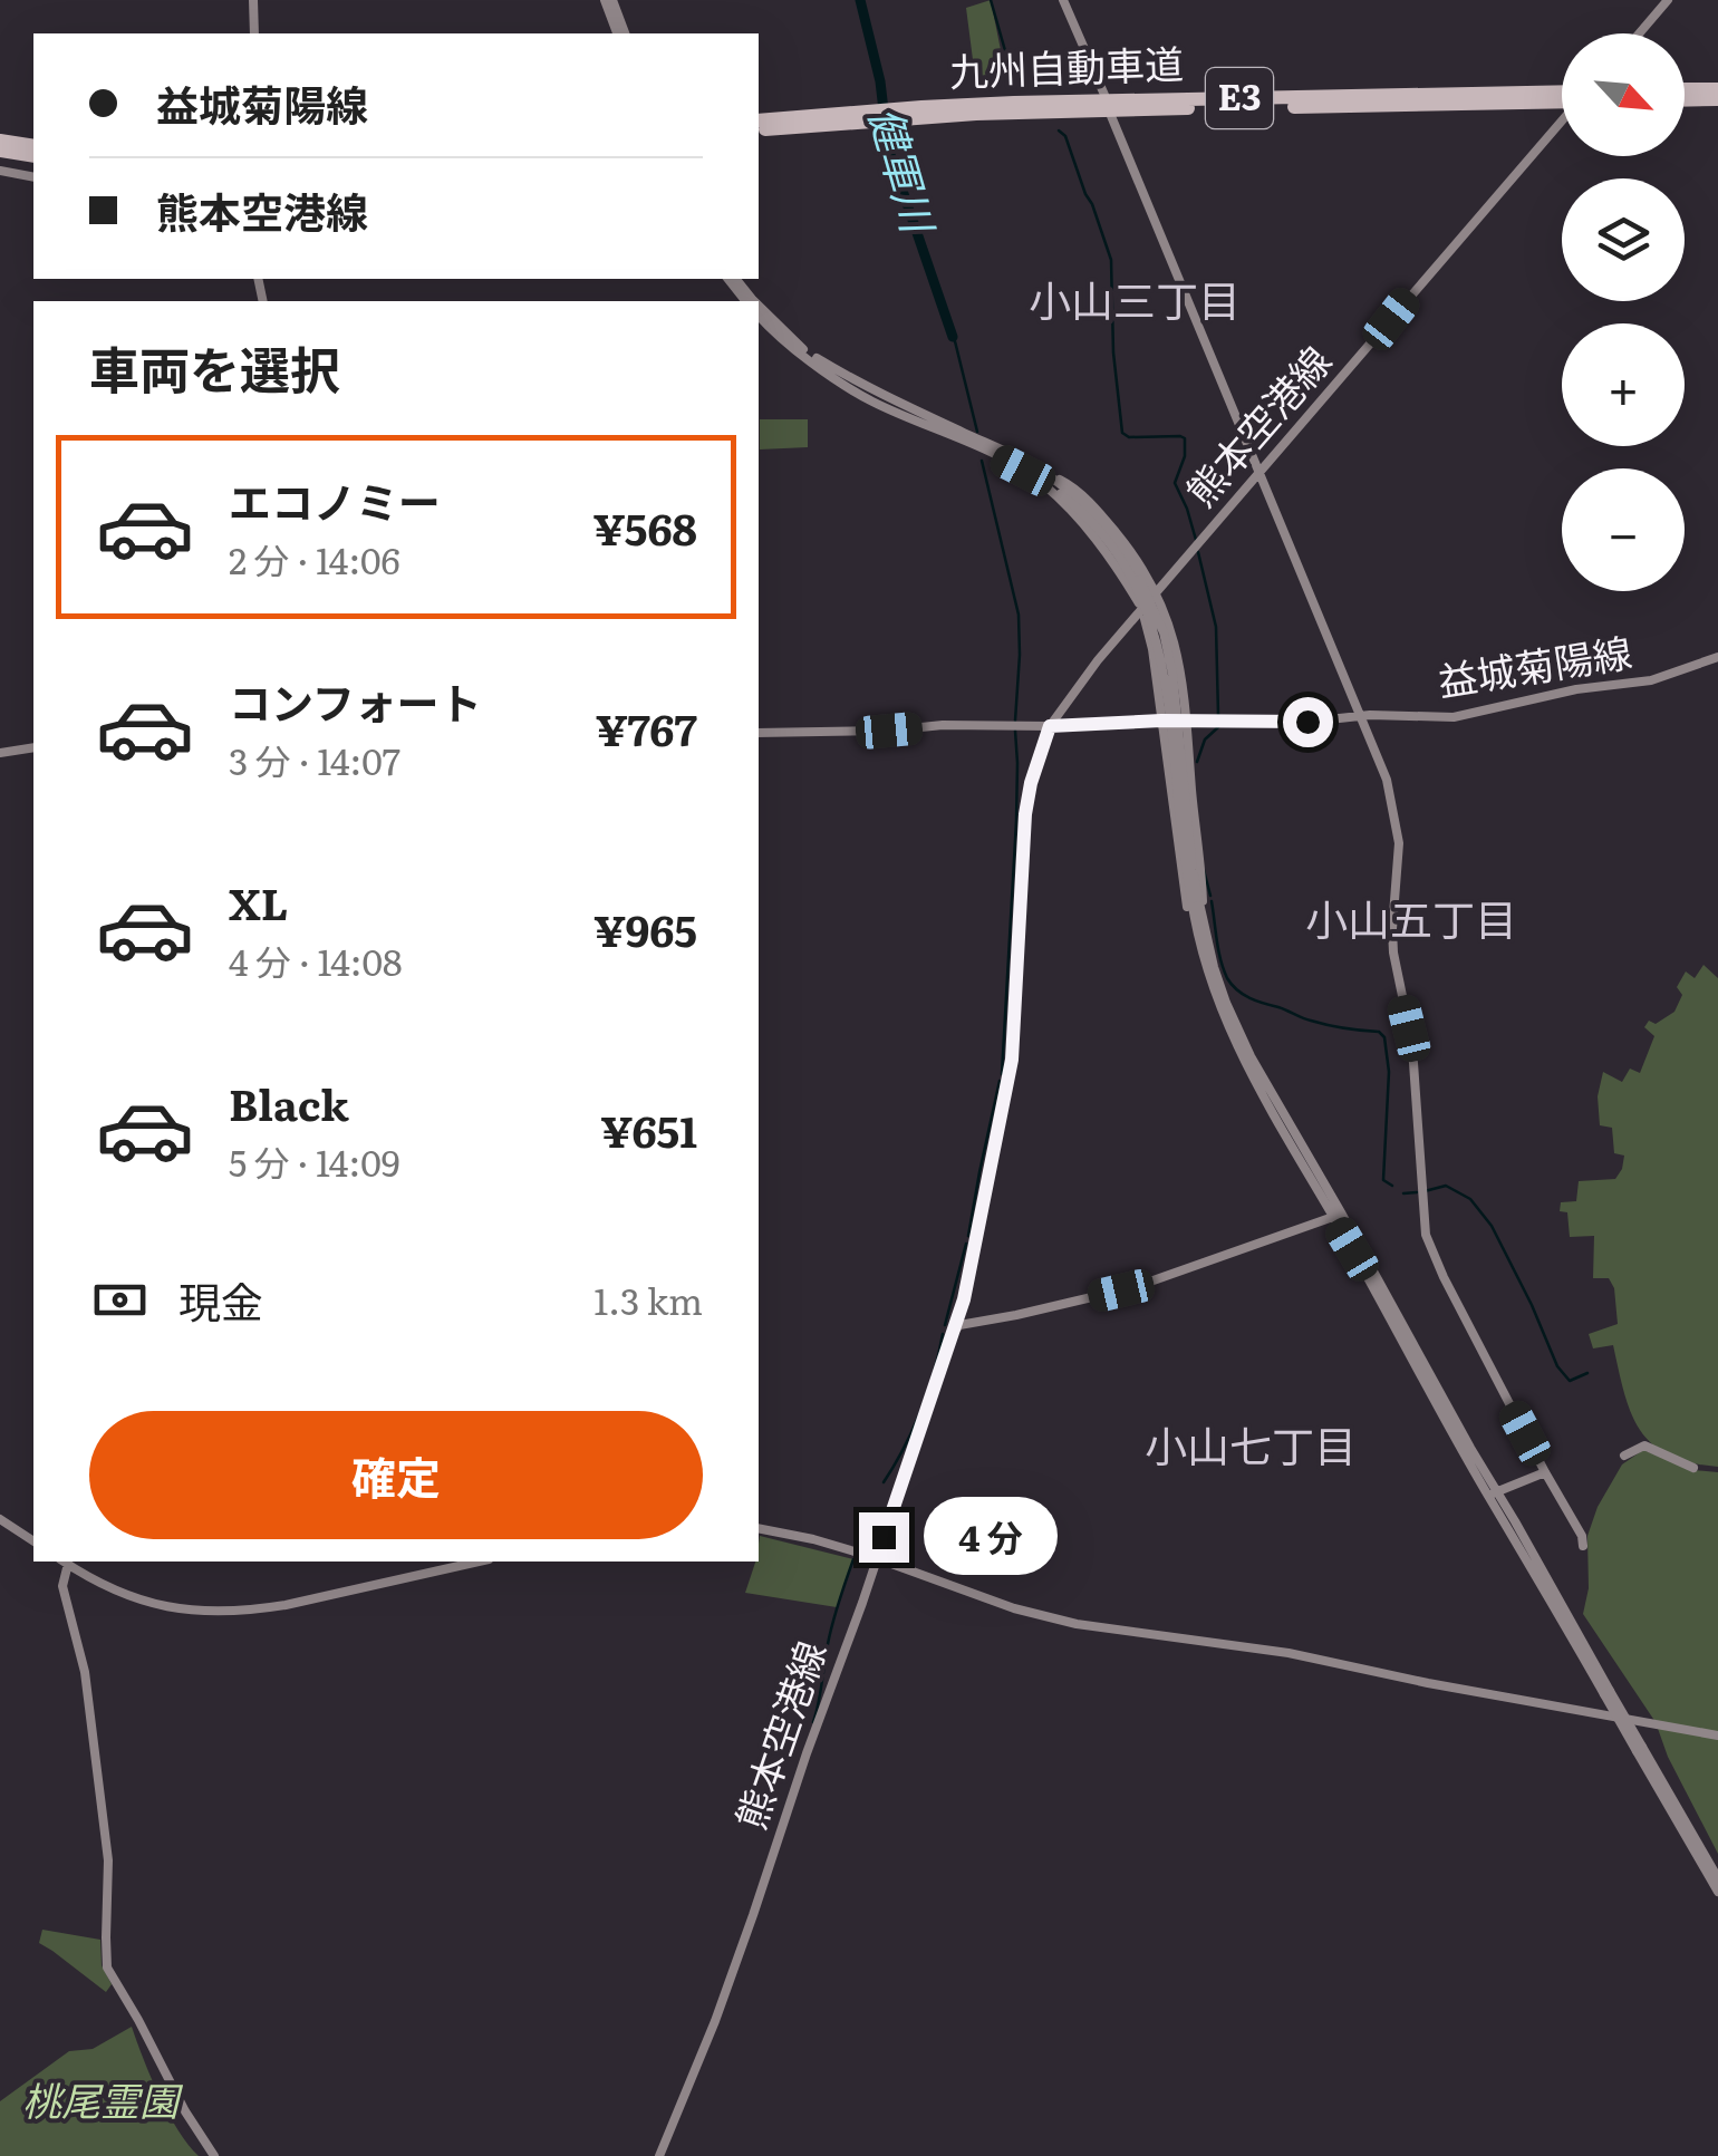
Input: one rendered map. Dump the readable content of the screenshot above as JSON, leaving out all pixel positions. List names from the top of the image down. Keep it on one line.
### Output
{"streets":{"highway":["九州自動車道","E3"],"main road":["熊本空港線","益城菊陽線"]},"crossings":[["熊本空港線","益城菊陽線"]],"districts":["小山三丁目","小山五丁目","小山七丁目"],"water":["健軍川"],"parks":["桃尾霊園"],"north":"bottom right","page":{"map_buttons":["+","−"],"banner":["益城菊陽線","熊本空港線"],"heading":"車両を選択","list":[{"name":"エコノミー","note":"2 分 · 14:06","value":"¥568"},{"name":"コンフォート","note":"3 分 · 14:07","value":"¥767"},{"name":"XL","note":"4 分 · 14:08","value":"¥965"},{"name":"Black","note":"5 分 · 14:09","value":"¥651"}],"pay":["現金","1.3 km"],"buttons":"確定","bubble":"4 分"}}
